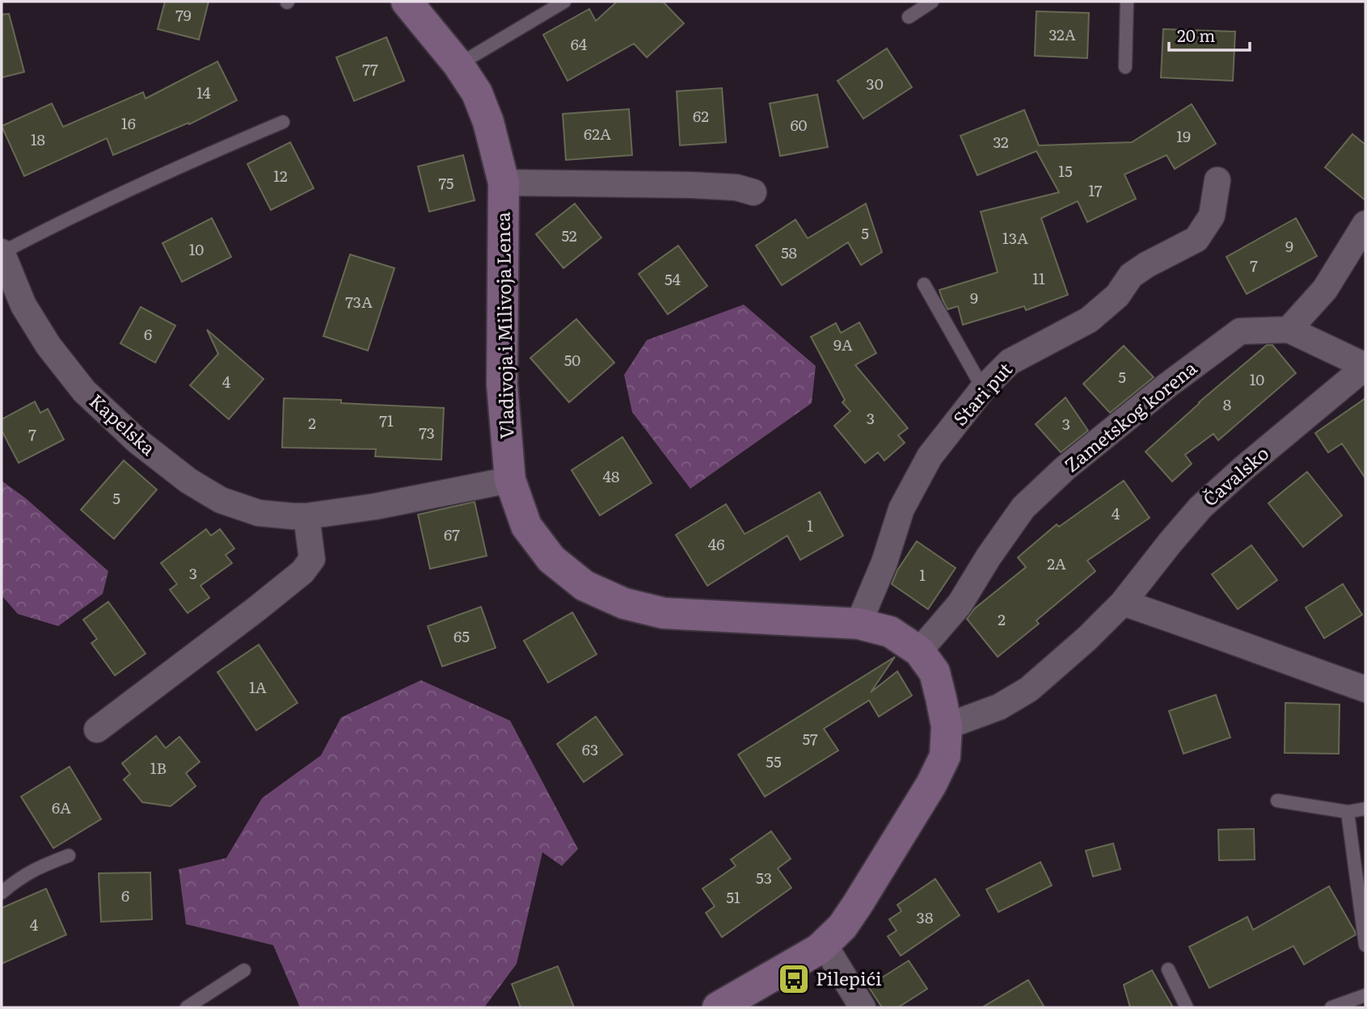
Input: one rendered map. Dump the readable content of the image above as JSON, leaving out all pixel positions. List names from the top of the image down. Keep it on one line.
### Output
{"streets":{"street":["Vladivoja i Milivoja Lenca","Stari put","Zametskog korena","Kapelska","Čavalsko"]},"crossings":[["Vladivoja i Milivoja Lenca","Stari put"],["Vladivoja i Milivoja Lenca","Zametskog korena"],["Vladivoja i Milivoja Lenca","Kapelska"],["Vladivoja i Milivoja Lenca","Čavalsko"],["Zametskog korena","Čavalsko"]],"places":{"bus stop":["Pilepići"]},"house_numbers":["79","32A","64","77","30","14","62","16","60","62A","19","18","32","15","12","75","17","5","52","13A","9","10","58","7","11","54","9","73A","6","9A","50","5","10","4","8","3","71","2","3","73","7","48","5","4","1","67","46","2A","3","1","2","65","1A","57","63","55","1B","6A","53","6","51","38","4"],"scale_bar":"20 m"}
